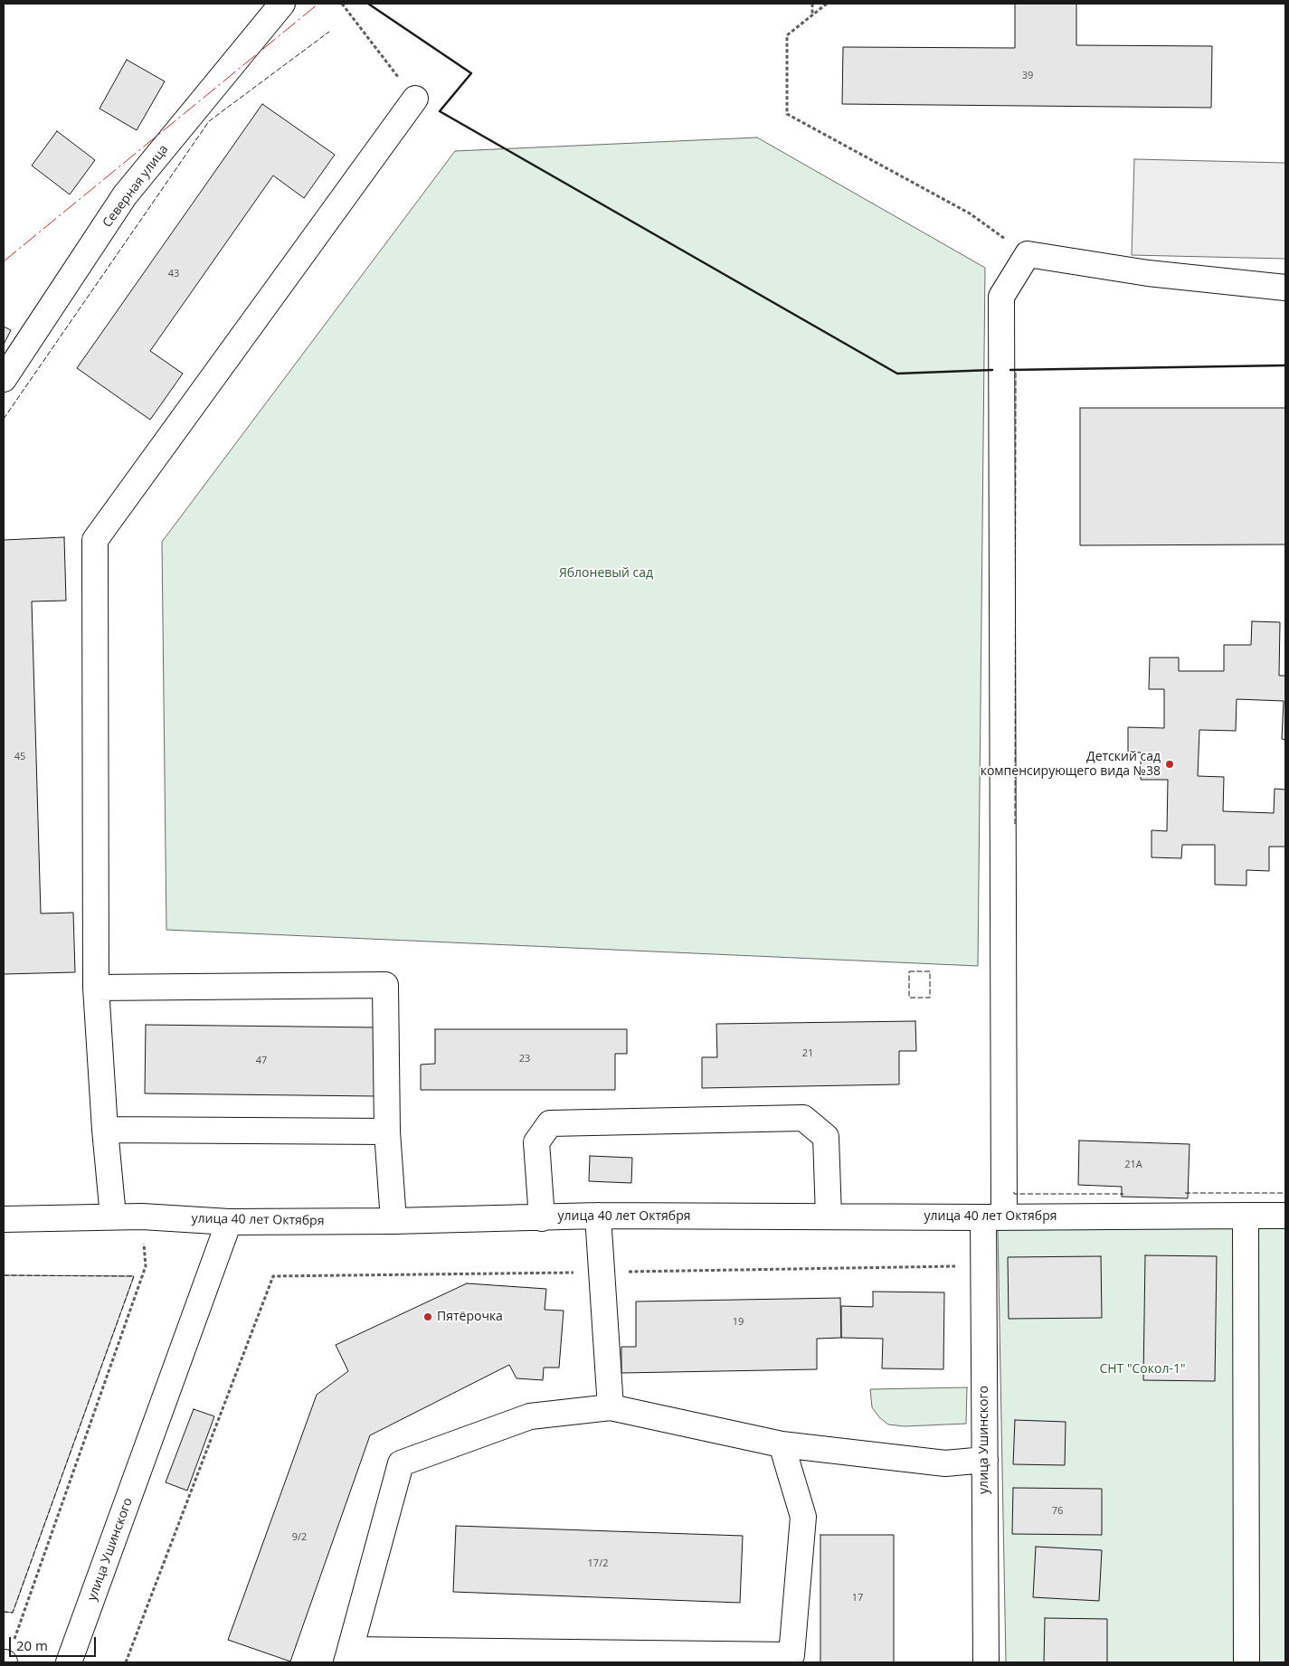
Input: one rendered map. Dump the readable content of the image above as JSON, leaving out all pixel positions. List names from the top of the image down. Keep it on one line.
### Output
{"streets":{"street":["Северная улица","улица 40 лет Октября","улица Ушинского"]},"crossings":[["улица 40 лет Октября","улица Ушинского"]],"parks":["Яблоневый сад","СНТ \"Сокол-1\""],"places":["Детский сад компенсирующего вида №38","Пятёрочка"],"house_numbers":["39","43","45","21","23","47","21А","19","76","9/2","17/2","17"],"scale_bar":"20 m"}
